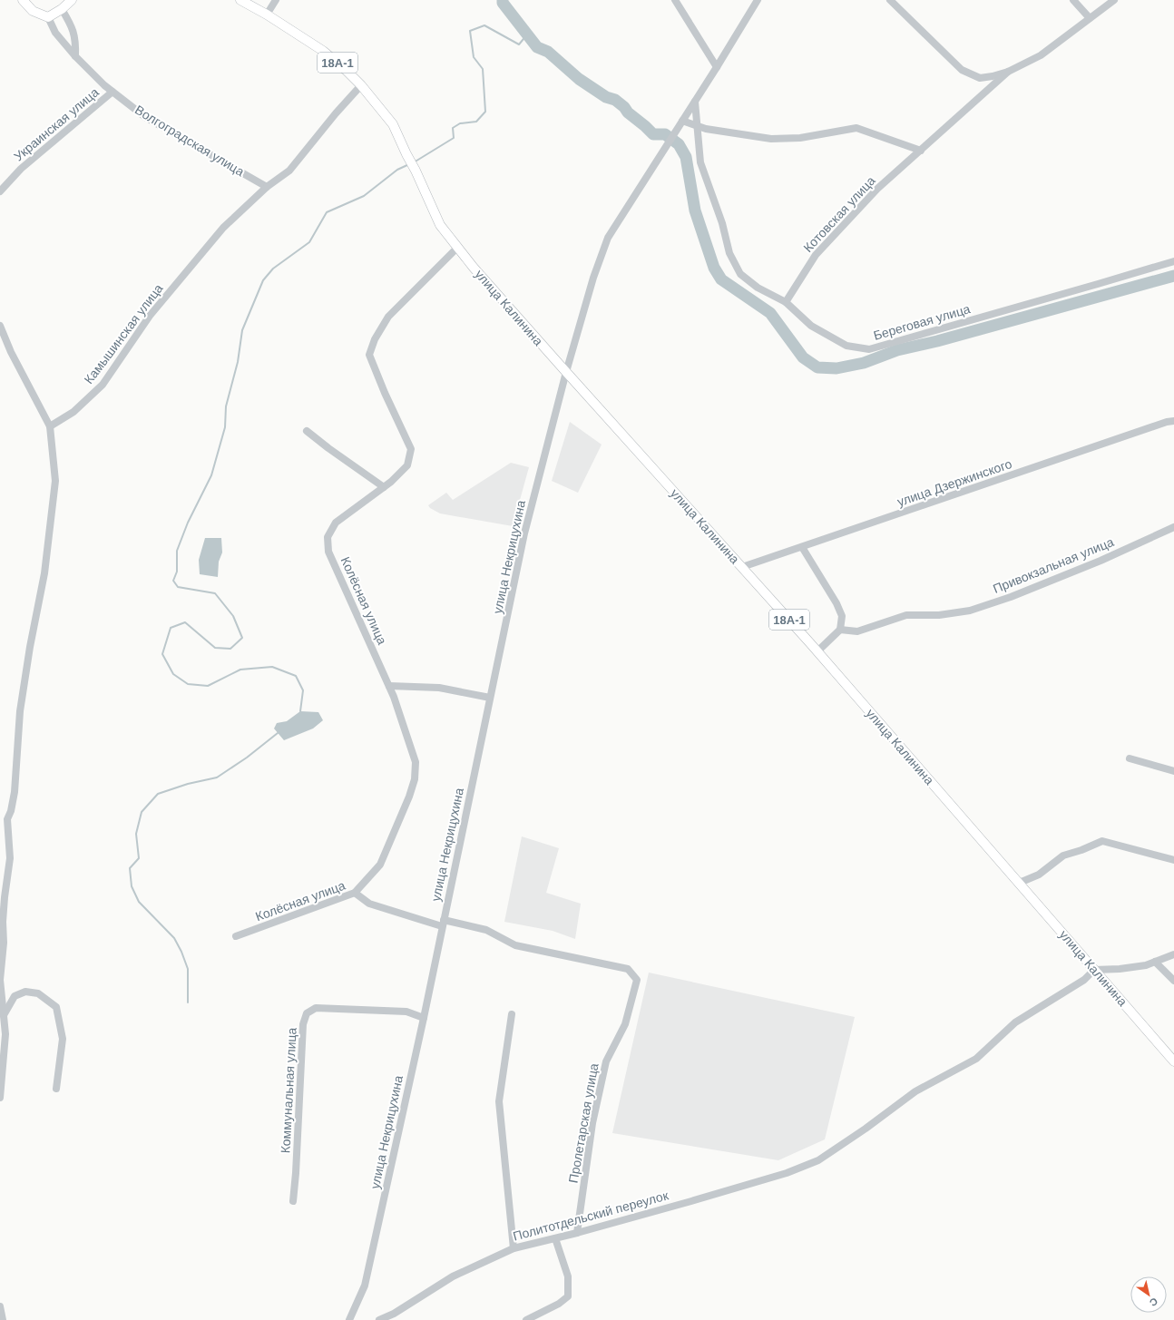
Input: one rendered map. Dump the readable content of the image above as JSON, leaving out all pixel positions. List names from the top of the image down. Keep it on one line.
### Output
{"streets":{"main road":["18А-1","улица Калинина"],"street":["Украинская улица","Волгоградская улица","Котовская улица","Береговая улица","Камышинская улица","улица Дзержинского","улица Некрицухина","Привокзальная улица","Колёсная улица","Коммунальная улица","Пролетарская улица","Политотдельский переулок"]},"crossings":[["Украинская улица","Волгоградская улица"],["Волгоградская улица","Камышинская улица"],["Котовская улица","Береговая улица"],["улица Калинина","Камышинская улица"],["улица Калинина","улица Дзержинского"],["улица Калинина","улица Некрицухина"],["улица Калинина","Колёсная улица"],["улица Калинина","Политотдельский переулок"],["Береговая улица","улица Некрицухина"],["улица Некрицухина","Коммунальная улица"],["улица Некрицухина","Пролетарская улица"],["Пролетарская улица","Политотдельский переулок"]],"north":"bottom right"}
